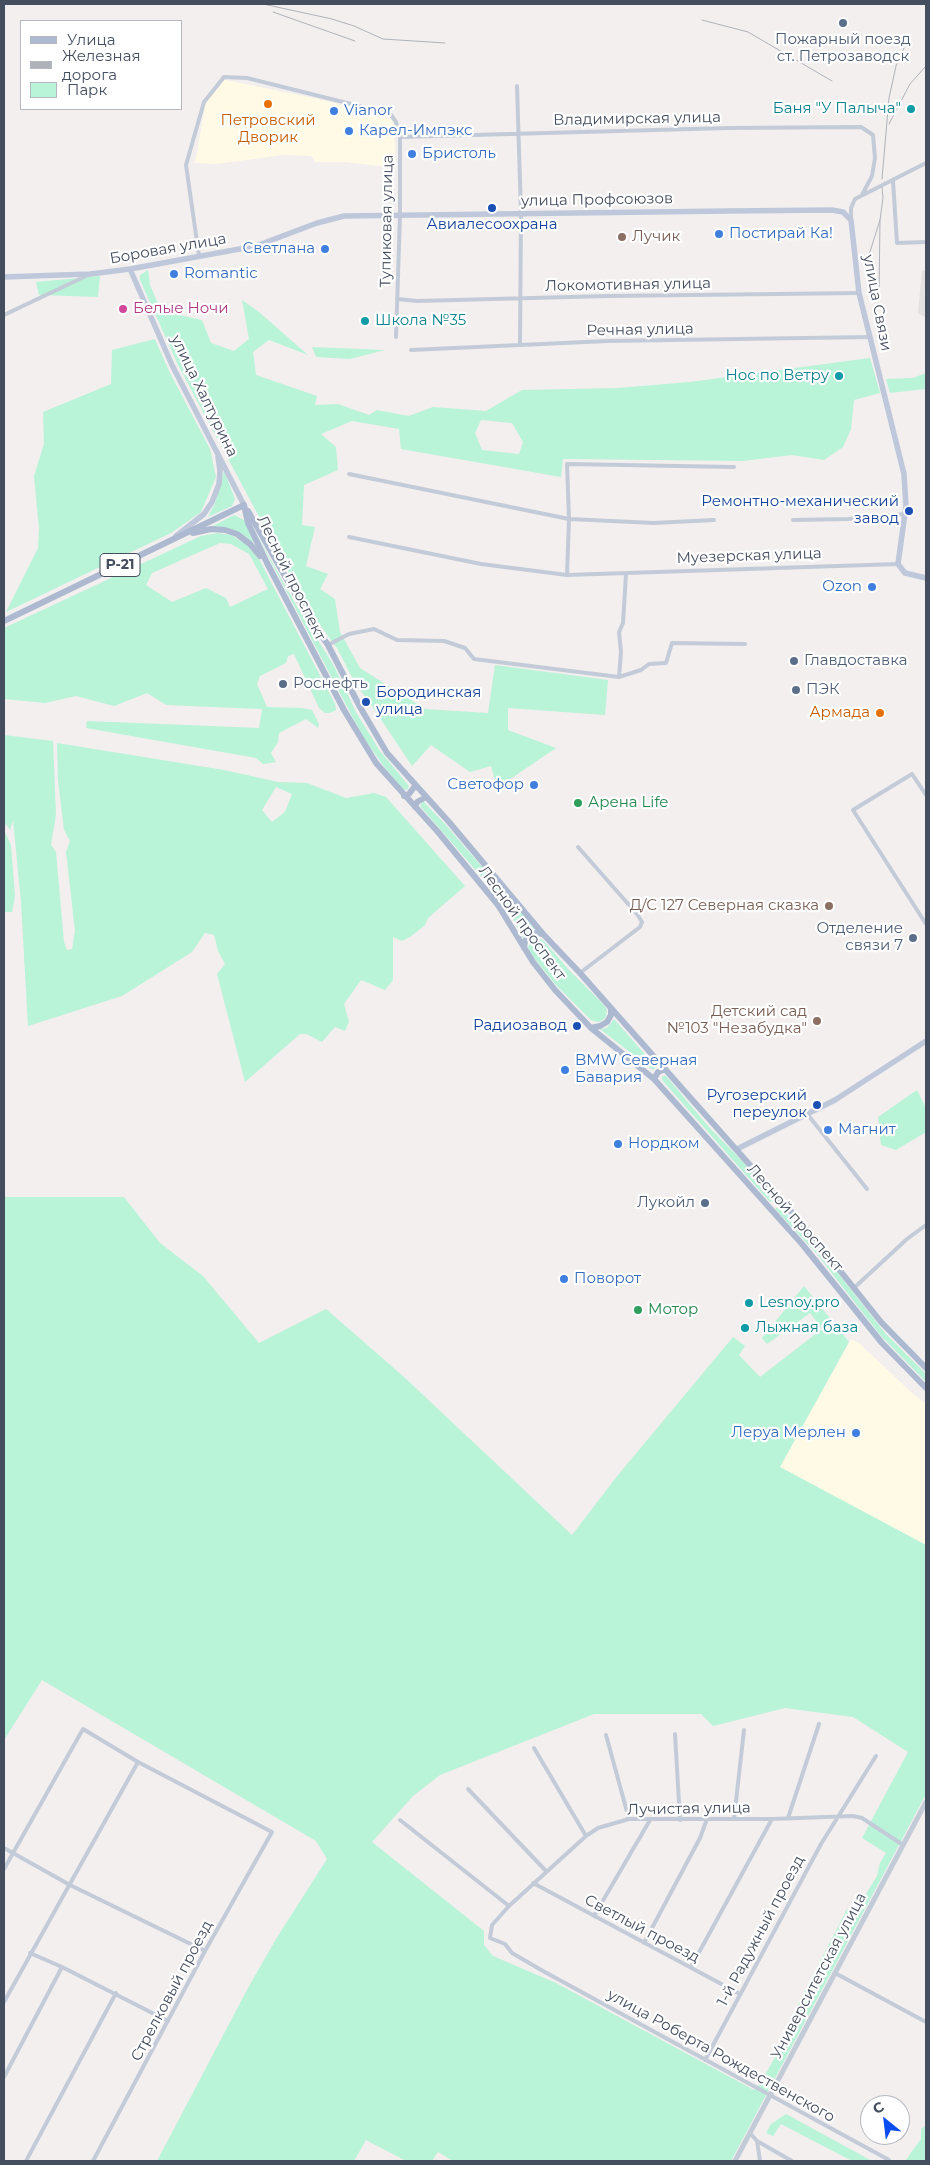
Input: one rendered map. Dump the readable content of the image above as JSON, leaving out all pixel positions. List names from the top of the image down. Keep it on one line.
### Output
{"streets":{"main road":["улица Профсоюзов","Боровая улица","улица Связи","улица Халтурина","Р-21","Лесной проспект"],"street":["Владимирская улица","Тупиковая улица","Локомотивная улица","Речная улица","Муезерская улица","Лучистая улица","Светлый проезд","1-й Радужный проезд","Университетская улица","Стрелковый проезд","улица Роберта Рождественского"]},"crossings":[["Владимирская улица","Тупиковая улица"],["улица Профсоюзов","Тупиковая улица"],["улица Профсоюзов","Боровая улица"],["улица Профсоюзов","улица Связи"],["Тупиковая улица","Боровая улица"],["Тупиковая улица","Локомотивная улица"],["Боровая улица","улица Халтурина"],["Локомотивная улица","улица Связи"],["улица Связи","Речная улица"],["улица Связи","Муезерская улица"],["улица Халтурина","Лесной проспект"],["Лучистая улица","Светлый проезд"],["Лучистая улица","1-й Радужный проезд"],["Лучистая улица","Университетская улица"],["Лучистая улица","улица Роберта Рождественского"],["Светлый проезд","1-й Радужный проезд"],["1-й Радужный проезд","улица Роберта Рождественского"],["Университетская улица","улица Роберта Рождественского"]],"places":["Пожарный поезд ст. Петрозаводск","Петровский Дворик","Баня \"У Палыча\"","Vianor","Карел-Импэкс","Бристоль","Авиалесоохрана","Постирай Ка!","Лучик","Светлана","Romantic","Белые Ночи","Школа №35","Нос по Ветру","Ремонтно-механический завод","Ozon","Главдоставка","Роснефть","ПЭК","Бородинская улица","Армада","Светофор","Арена Life","Д/С 127 Северная сказка","Отделение связи 7","Детский сад №103 \"Незабудка\"","Радиозавод","BMW Северная Бавария","Ругозерский переулок","Магнит","Нордком","Лукойл","Поворот","Lesnoy.pro","Мотор","Лыжная база","Леруа Мерлен"],"legend":["Улица","Железная дорога","Парк"],"north":"top left"}
